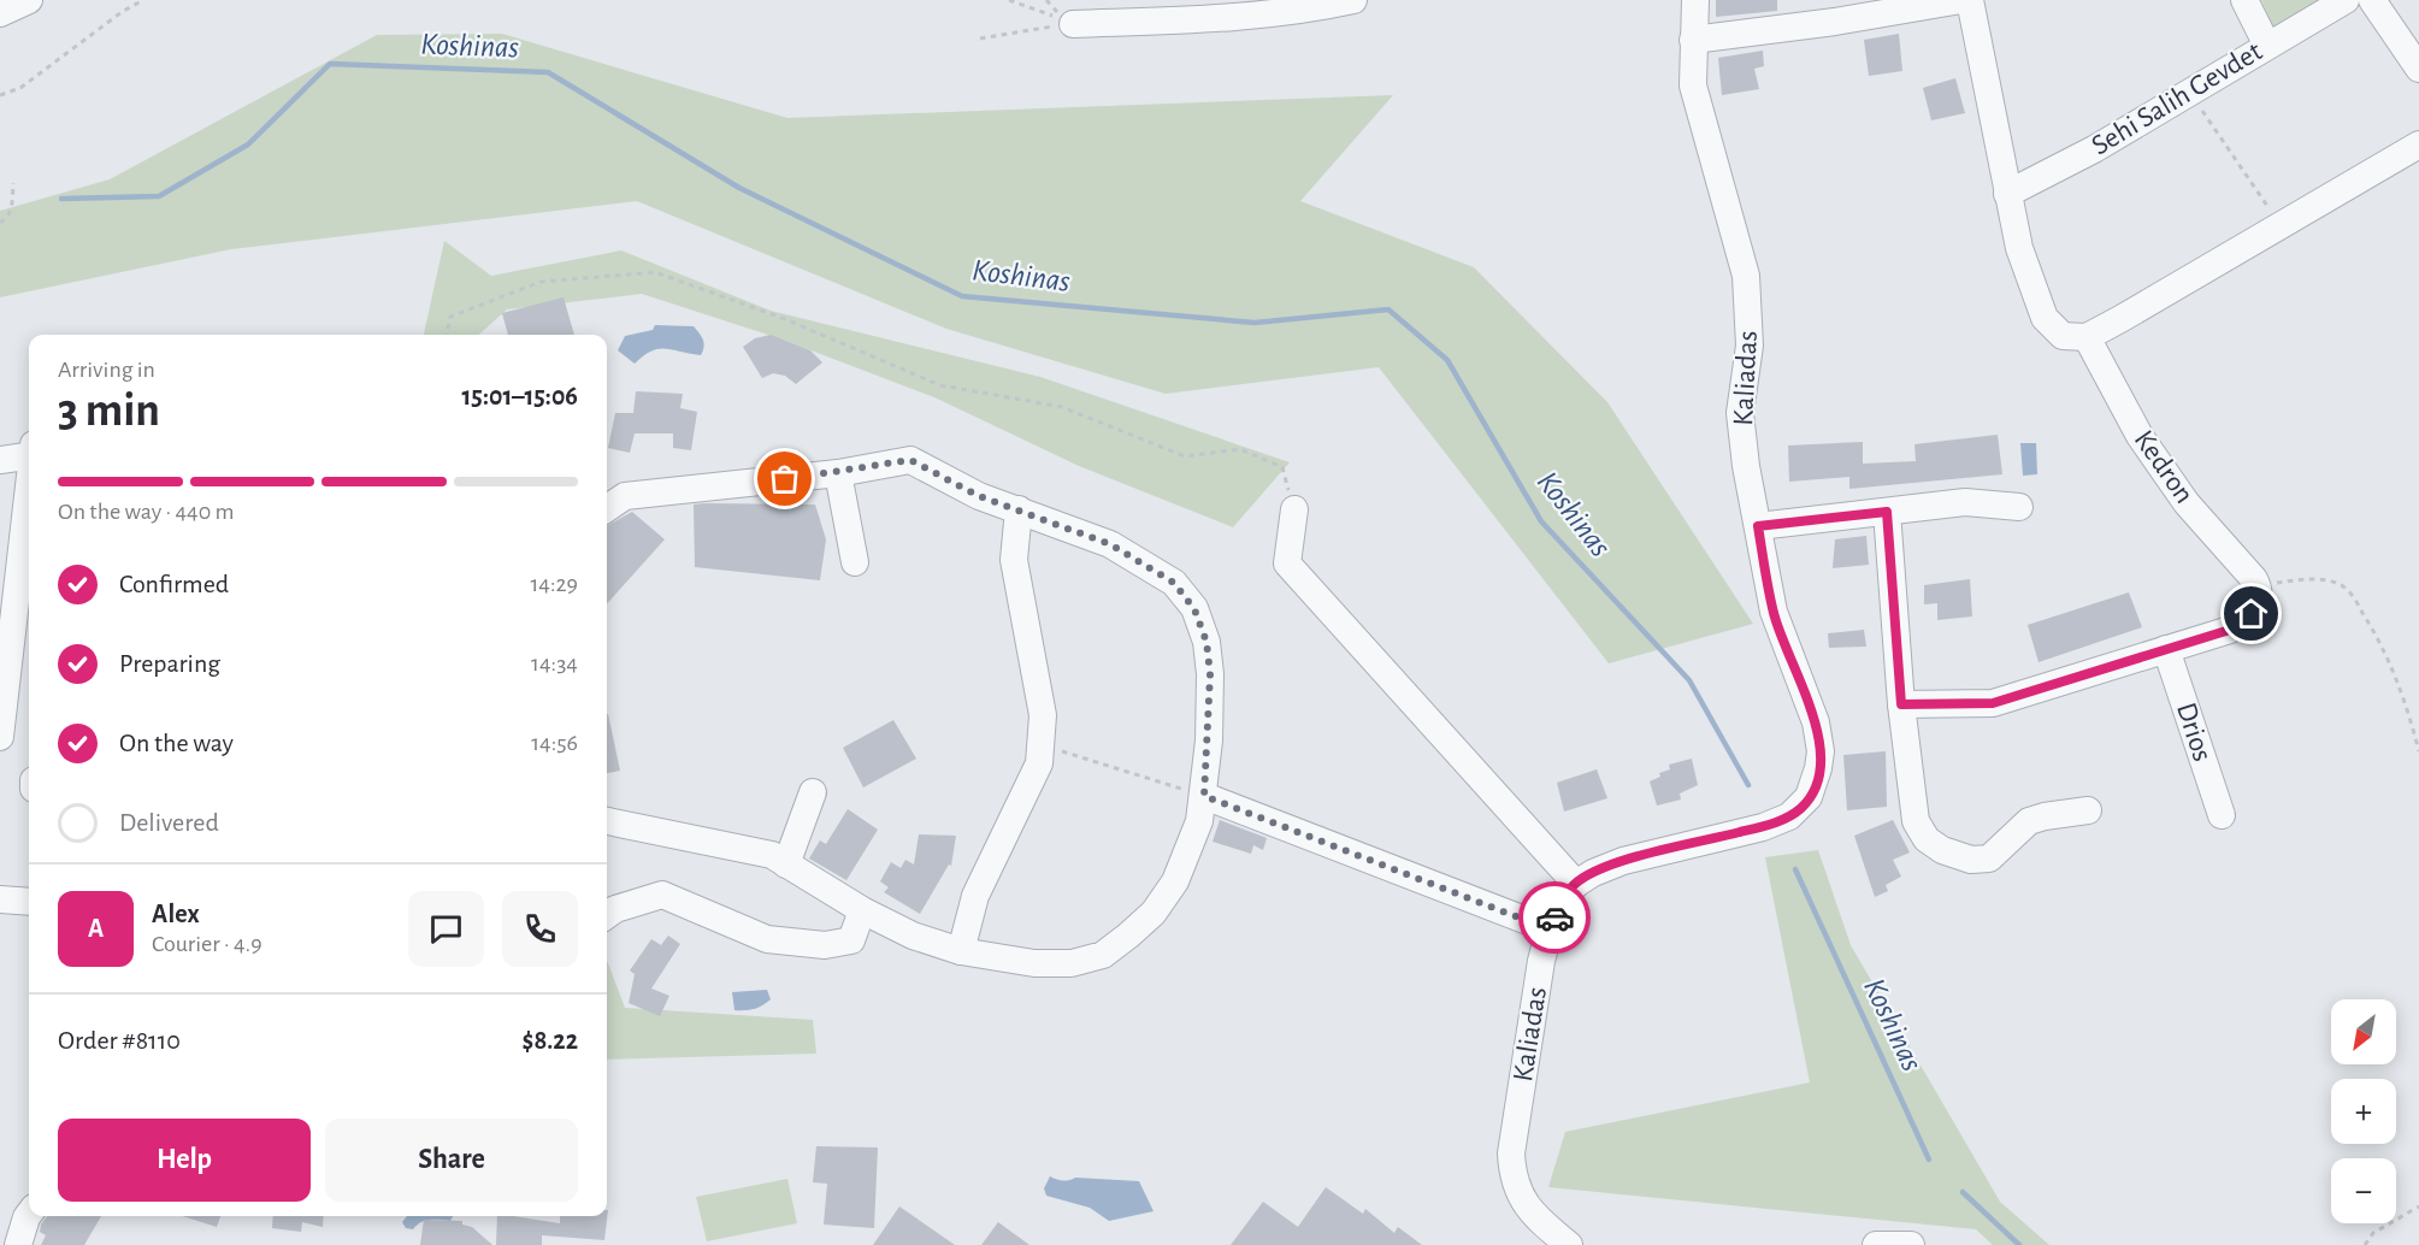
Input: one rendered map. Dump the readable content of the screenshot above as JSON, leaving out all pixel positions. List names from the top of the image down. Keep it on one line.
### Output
{"streets":{"street":["Sehi Salih Gevdet","Kaliadas","Kedron","Drios"]},"water":["Koshinas"],"north":"bottom left","page":{"heading":["3 min","Arriving in","15:01–15:06"],"panel":["Alex","Courier · 4.9","Order #8110","$8.22"],"bar":"On the way · 440 m","list":[["Confirmed","14:29"],["Preparing","14:34"],["On the way","14:56"],"Delivered"],"round":"A","map_buttons":["+","−"],"buttons":["Help","Share"]}}
